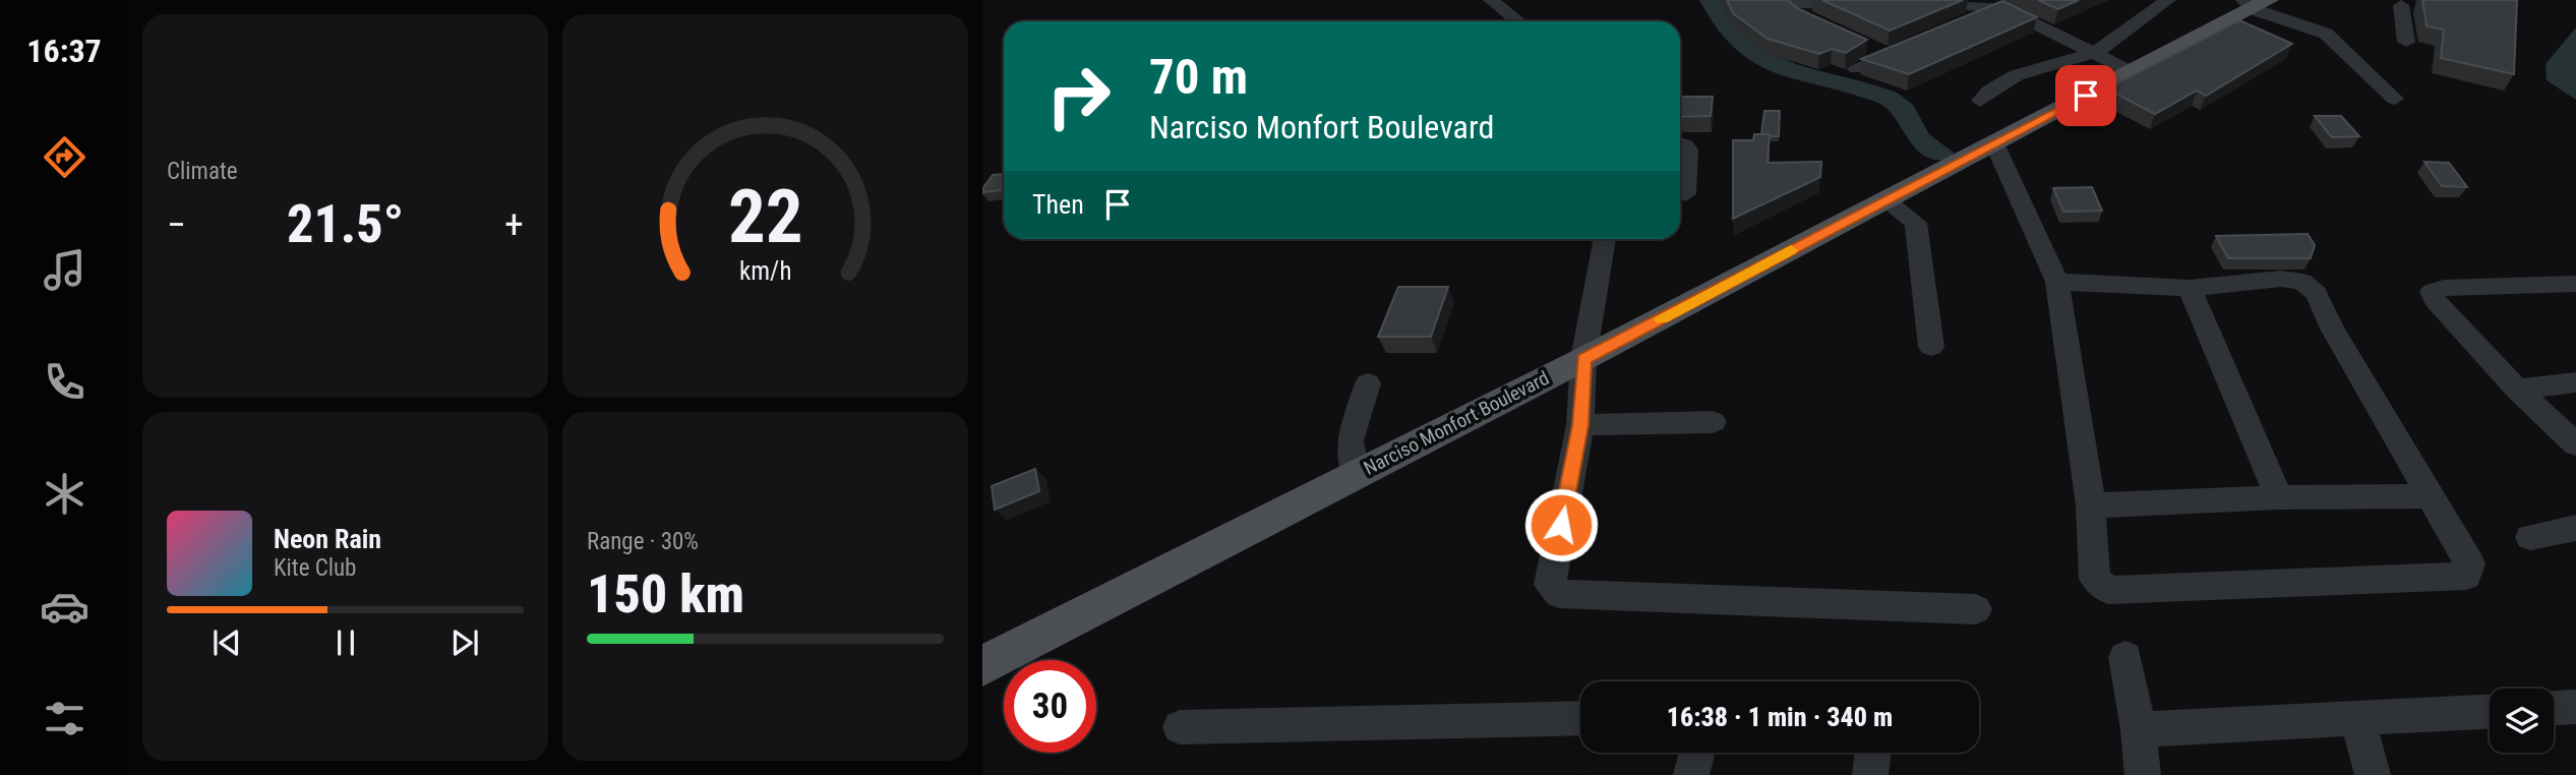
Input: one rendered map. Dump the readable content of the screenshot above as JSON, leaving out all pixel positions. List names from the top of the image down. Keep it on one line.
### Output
{"streets":{"main road":["Narciso Monfort Boulevard"]},"page":{"tabs":"16:37","tile":["Climate",["Range · 30%","150 km"]],"turn":["70 m","Narciso Monfort Boulevard"],"then":"Then","heat":["−","21.5°","+"],"song":["Neon Rain","Kite Club"],"limit":"30","trip":"16:38 · 1 min · 340 m","gauge":["22","km/h"]}}
